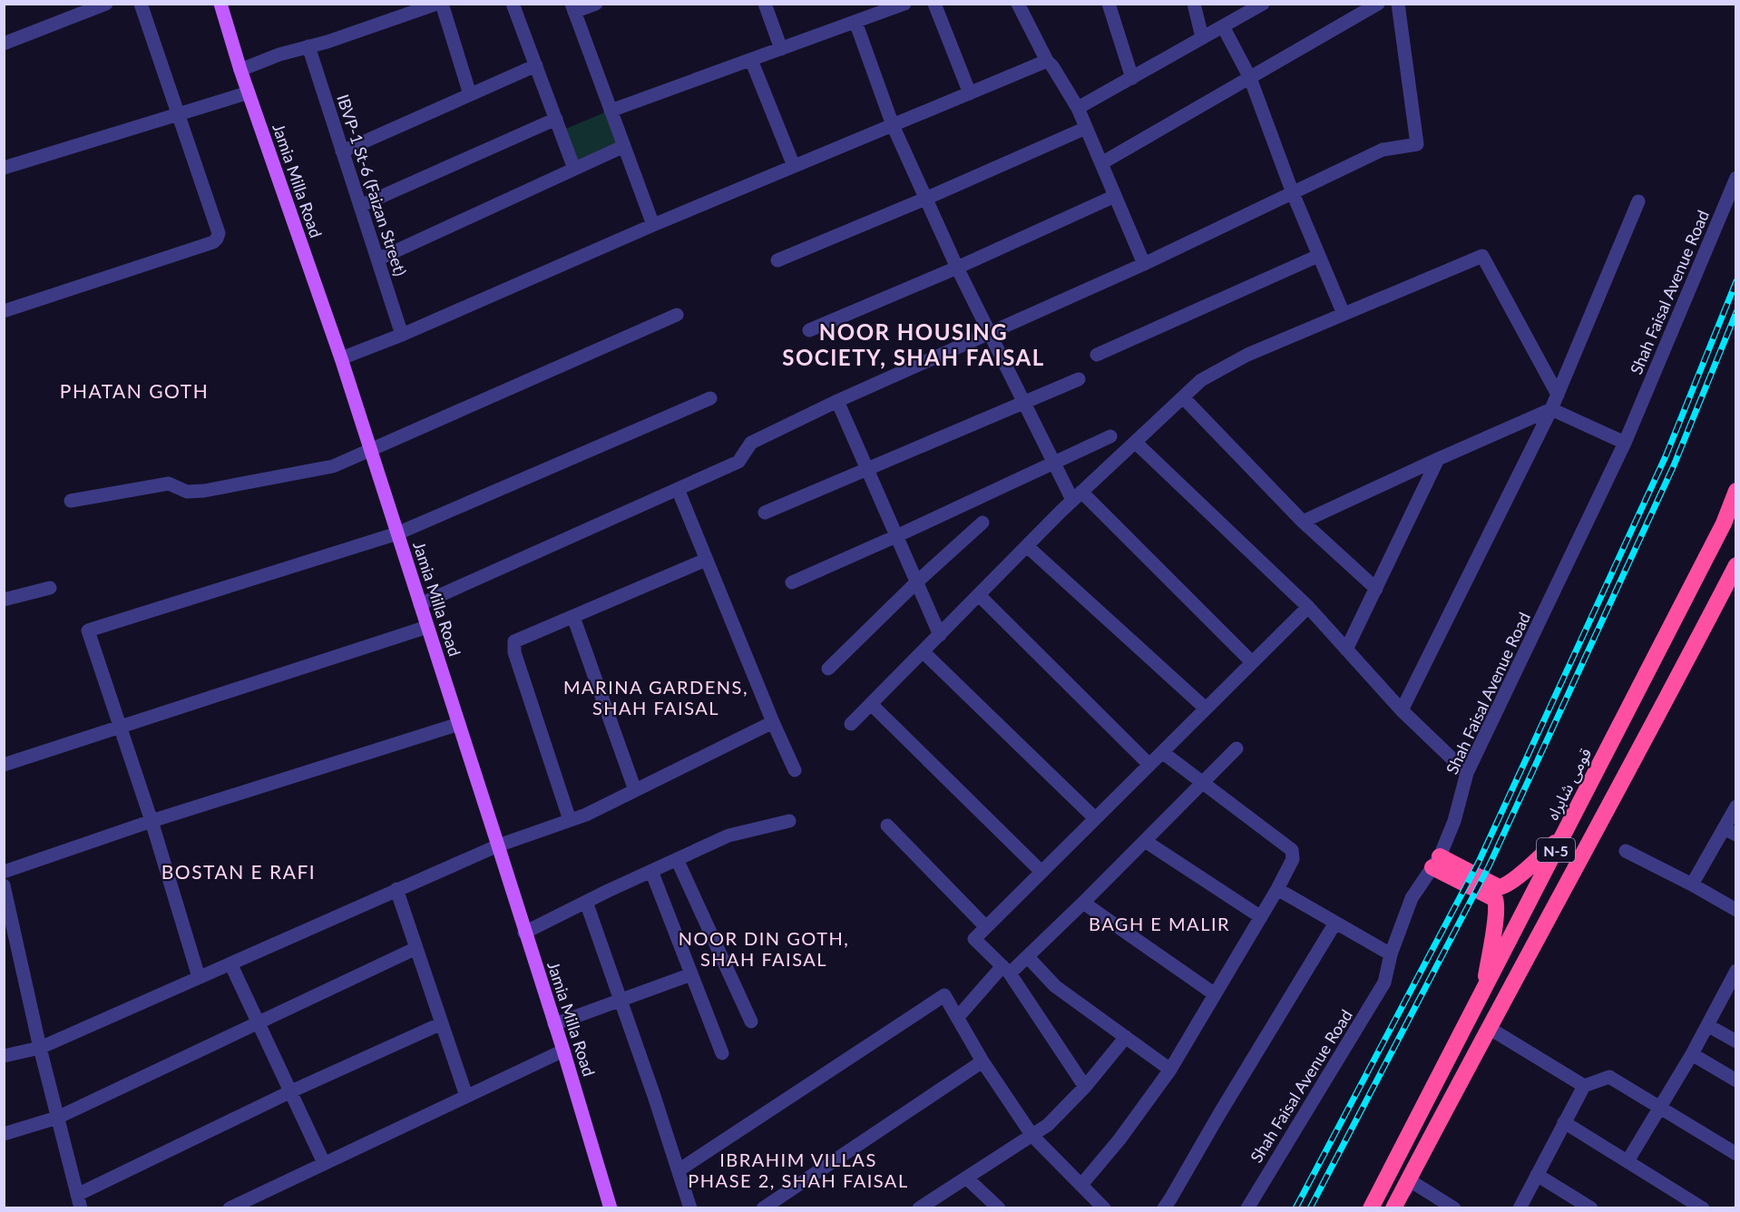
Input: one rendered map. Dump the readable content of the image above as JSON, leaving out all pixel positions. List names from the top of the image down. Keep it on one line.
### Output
{"streets":{"highway":["قومی شاہراہ","N-5"],"main road":["Jamia Milla Road"],"street":["IBVP-1 St-6 (Faizan Street)","Shah Faisal Avenue Road"]},"districts":["NOOR HOUSING SOCIETY, SHAH FAISAL","PHATAN GOTH","MARINA GARDENS, SHAH FAISAL","BOSTAN E RAFI","BAGH E MALIR","NOOR DIN GOTH, SHAH FAISAL","IBRAHIM VILLAS PHASE 2, SHAH FAISAL"]}
